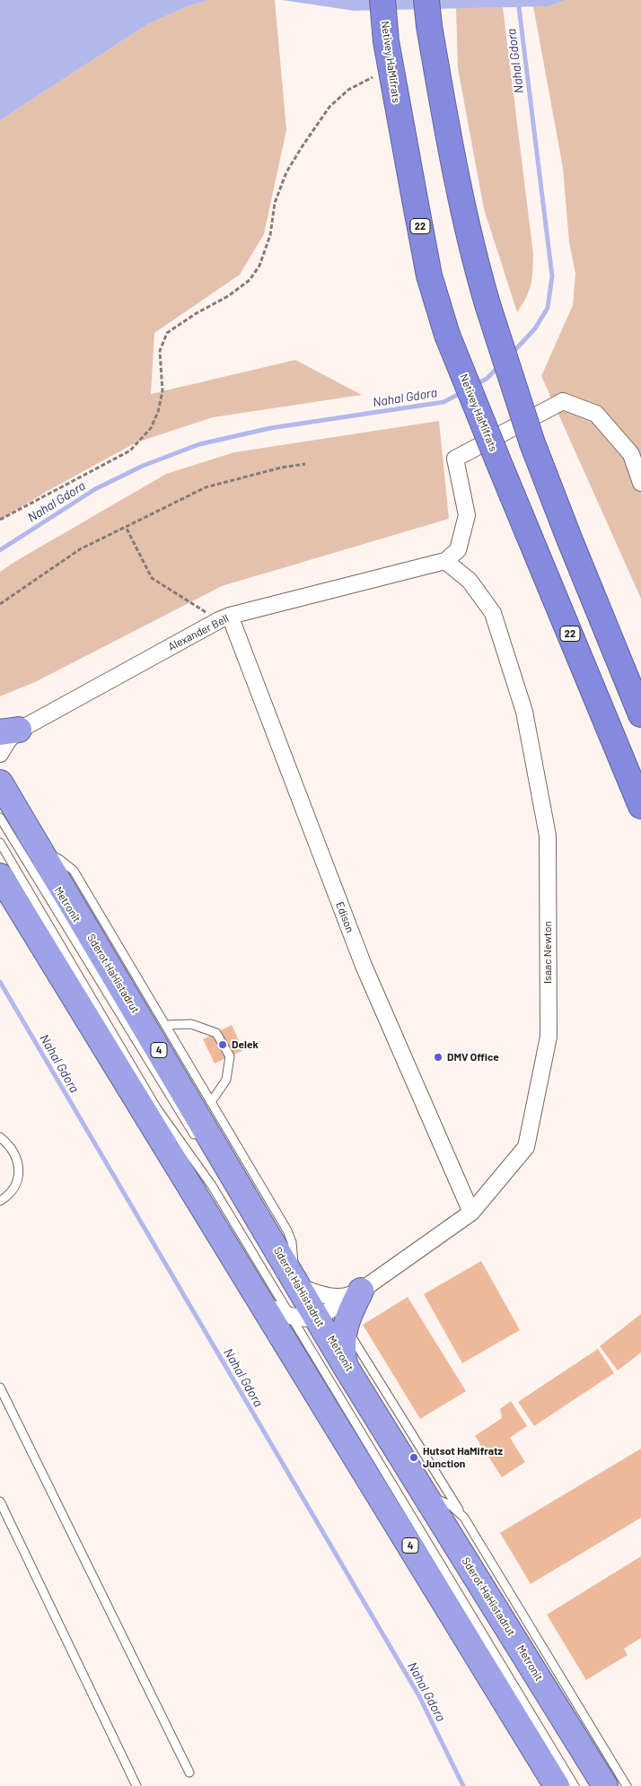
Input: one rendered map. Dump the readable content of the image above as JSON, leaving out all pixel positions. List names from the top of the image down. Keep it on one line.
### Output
{"streets":{"highway":["Netivey HaMifrats","22","Sderot HaHistadrut","4"],"street":["Alexander Bell","Edison","Isaac Newton"],"lane":["Metronit"]},"crossings":[["Alexander Bell","Edison"],["Alexander Bell","Isaac Newton"],["Edison","Isaac Newton"],["Isaac Newton","Sderot HaHistadrut"]],"water":["Nahal Gdora"],"places":["Delek","DMV Office","Hutsot HaMifratz Junction"]}
